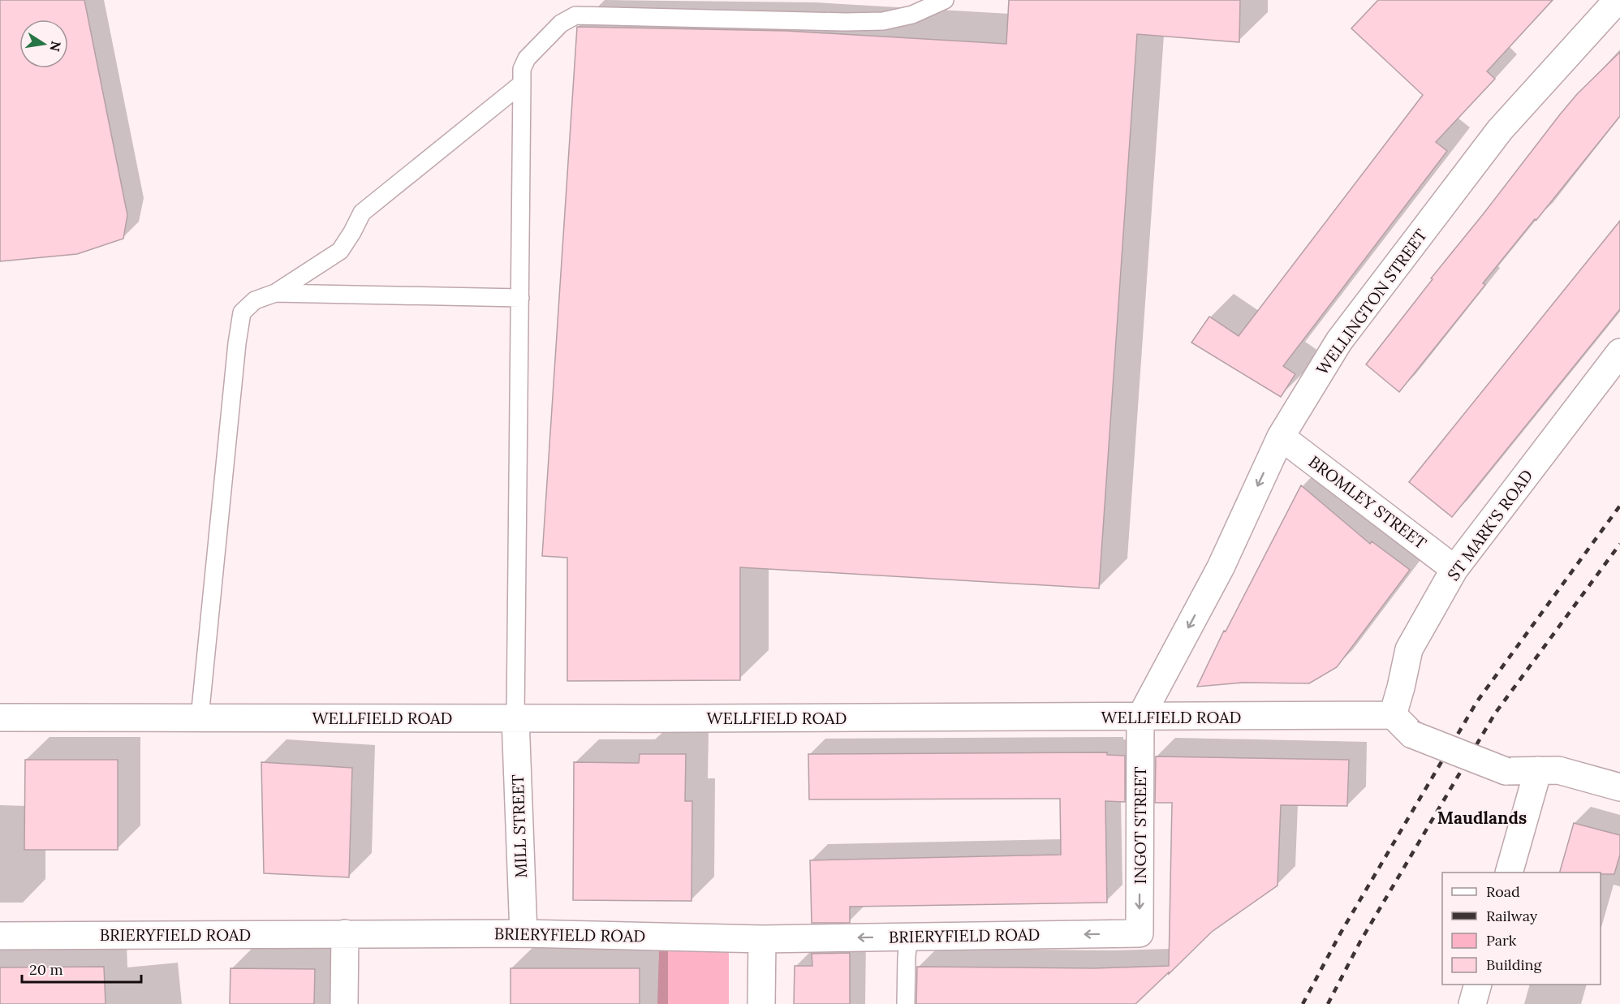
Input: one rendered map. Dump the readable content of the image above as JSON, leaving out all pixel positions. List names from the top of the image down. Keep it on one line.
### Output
{"streets":{"street":["WELLINGTON STREET","BROMLEY STREET","ST MARK'S ROAD","WELLFIELD ROAD","INGOT STREET","MILL STREET","BRIERYFIELD ROAD"]},"crossings":[["WELLINGTON STREET","BROMLEY STREET"],["WELLINGTON STREET","WELLFIELD ROAD"],["WELLINGTON STREET","INGOT STREET"],["BROMLEY STREET","ST MARK'S ROAD"],["ST MARK'S ROAD","WELLFIELD ROAD"],["WELLFIELD ROAD","INGOT STREET"],["WELLFIELD ROAD","MILL STREET"],["INGOT STREET","BRIERYFIELD ROAD"],["MILL STREET","BRIERYFIELD ROAD"]],"one_way":["WELLINGTON STREET","INGOT STREET"],"districts":["Maudlands"],"legend":["Road","Railway","Park","Building"],"scale_bar":"20 m","north":"right"}
